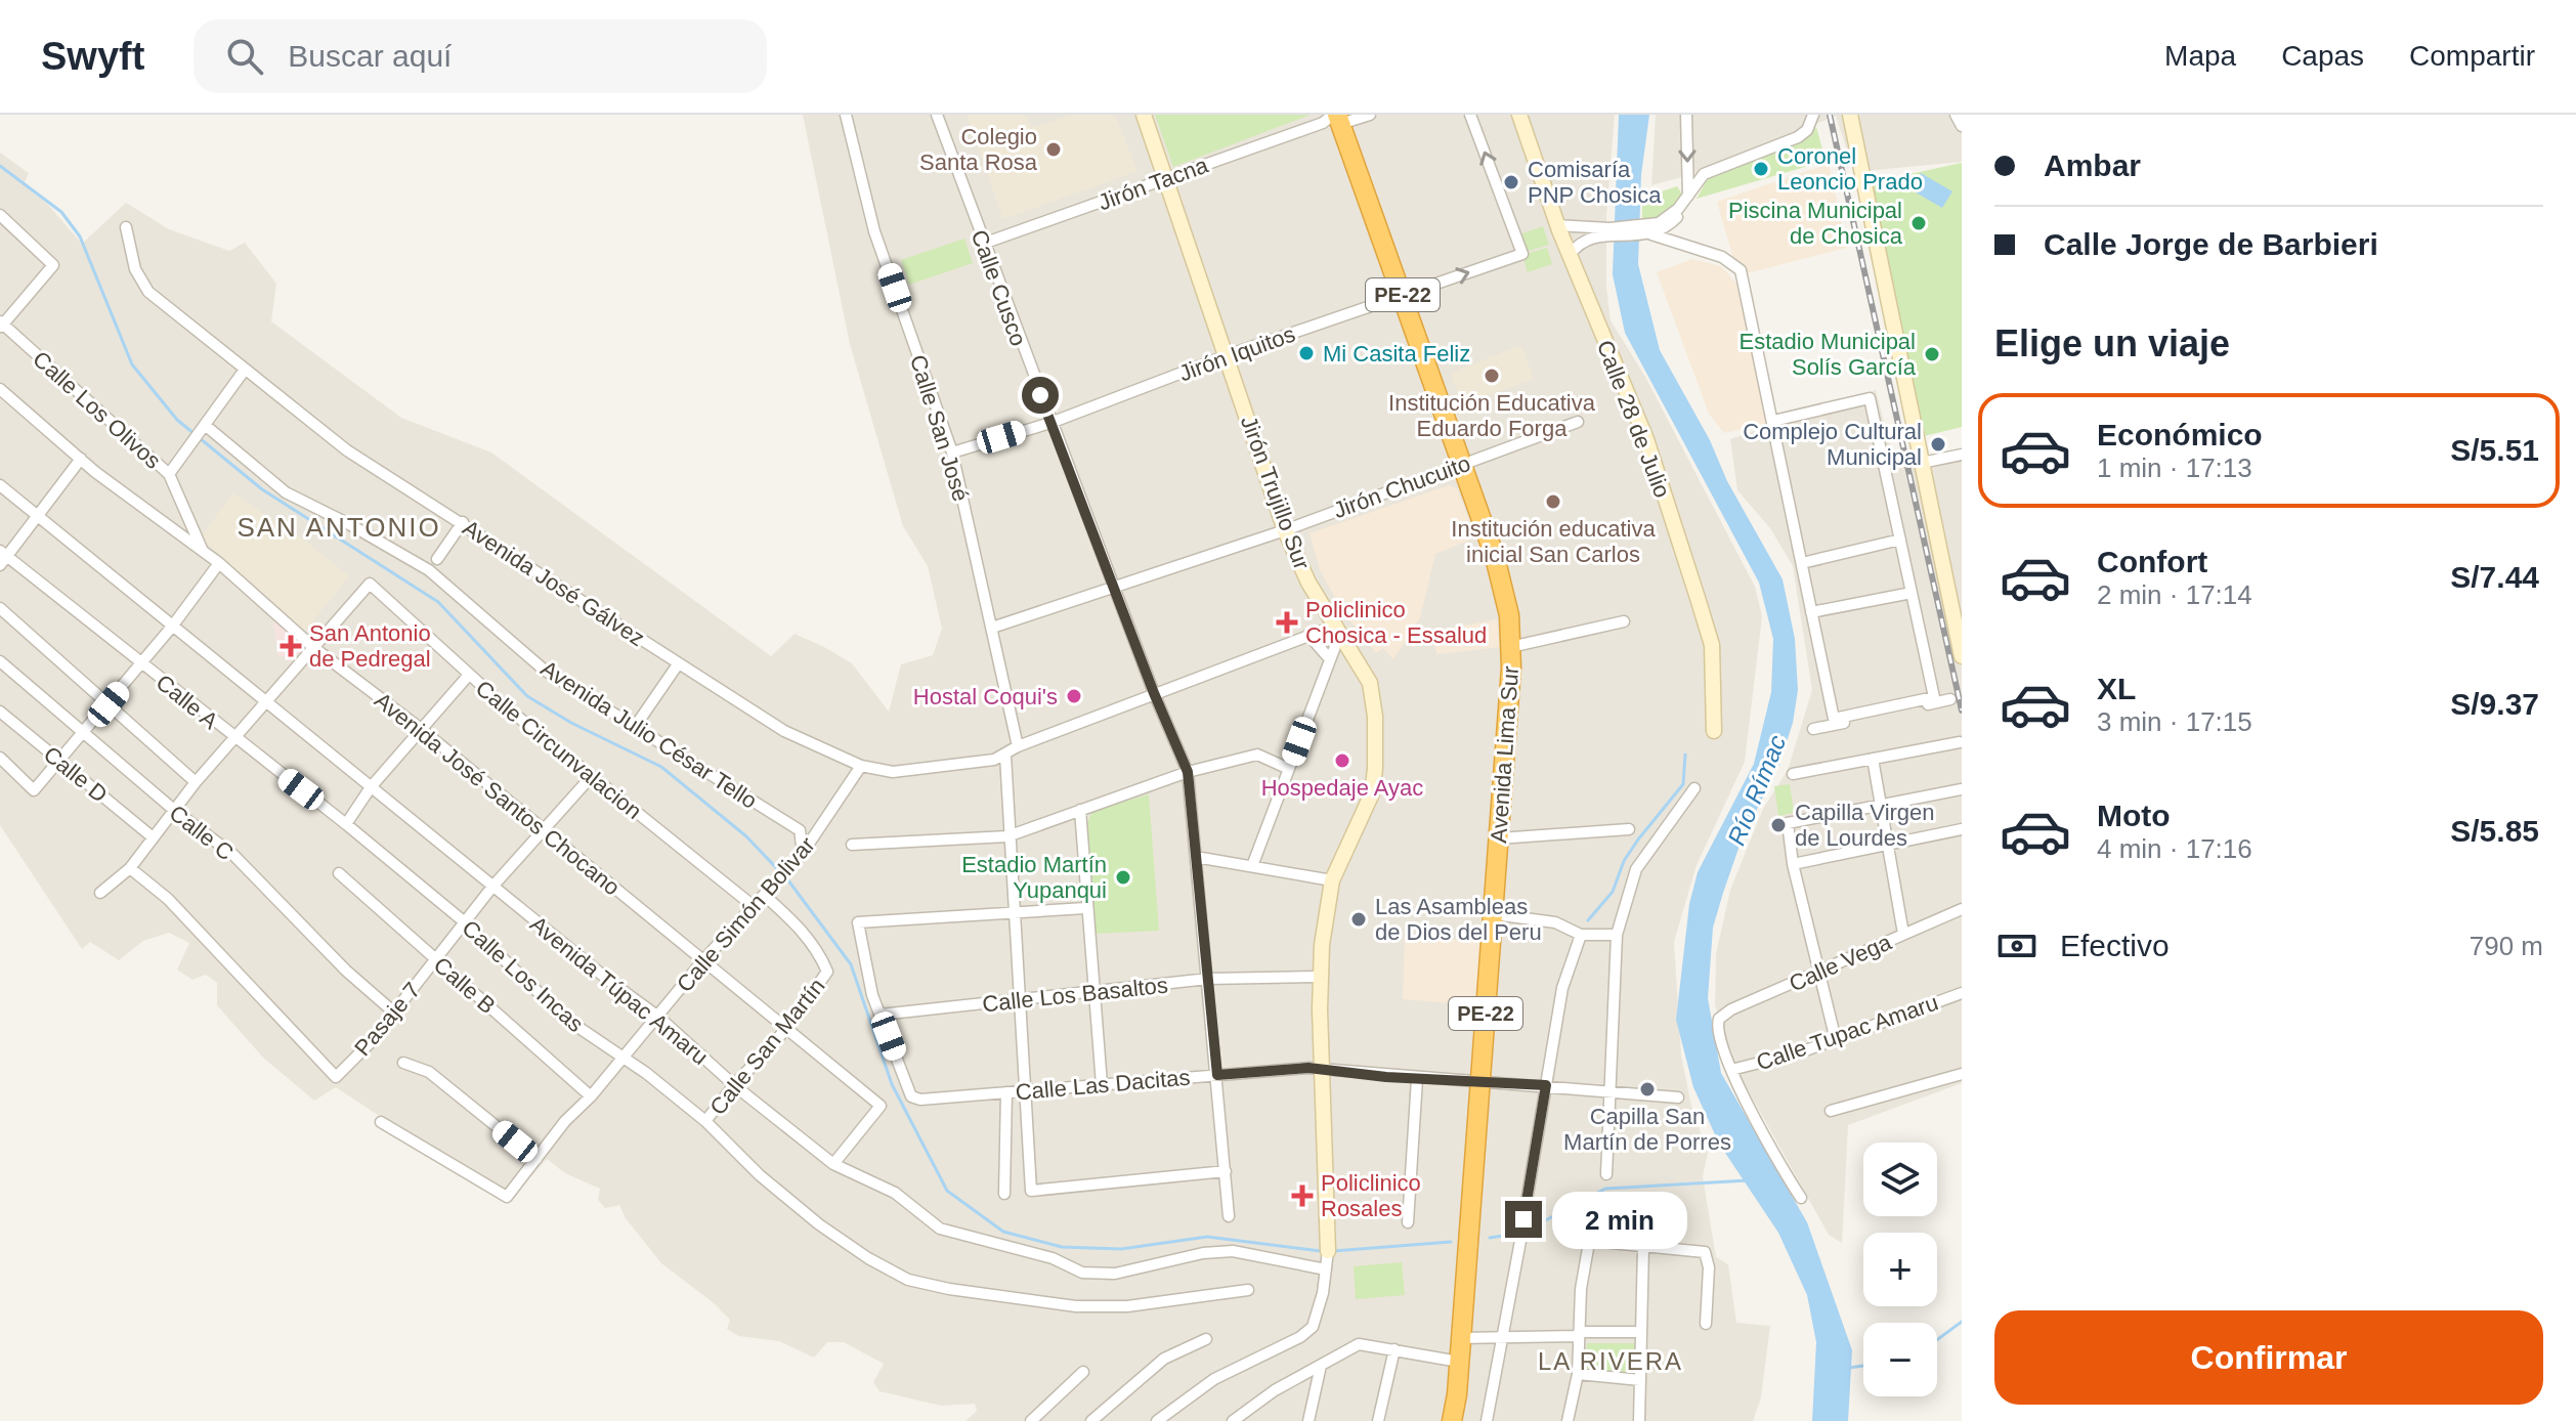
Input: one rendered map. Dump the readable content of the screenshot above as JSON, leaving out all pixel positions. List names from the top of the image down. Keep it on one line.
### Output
{"streets":{"highway":["PE-22","Avenida Lima Sur"],"street":["Jirón Tacna","Calle Cusco","Jirón Iquitos","Calle Los Olivos","Calle 28 de Julio","Calle San José","Jirón Chucuito","Jirón Trujillo Sur","Avenida José Gálvez","Calle A","Avenida Julio César Tello","Calle Circunvalacion","Calle D","Avenida José Santos Chocano","Calle C","Calle Simón Bolivar","Calle Vega","Calle Los Incas","Calle B","Avenida Túpac Amaru","Calle Los Basaltos","Pasaje 7","Calle Tupac Amaru","Calle San Martín","Calle Las Dacitas"]},"crossings":[["Jirón Tacna","Calle Cusco"],["Jirón Tacna","Jirón Trujillo Sur"],["Jirón Tacna","Avenida Lima Sur"],["Calle Cusco","Jirón Iquitos"],["Calle Cusco","Jirón Chucuito"],["Calle Cusco","Avenida José Gálvez"],["Calle Cusco","Calle Los Basaltos"],["Calle Cusco","Calle Las Dacitas"],["Jirón Iquitos","Calle San José"],["Jirón Iquitos","Jirón Trujillo Sur"],["Jirón Iquitos","Avenida Lima Sur"],["Calle Los Olivos","Avenida José Santos Chocano"],["Calle San José","Jirón Chucuito"],["Calle San José","Avenida José Gálvez"],["Jirón Chucuito","Jirón Trujillo Sur"],["Jirón Chucuito","Avenida Lima Sur"],["Jirón Trujillo Sur","Avenida José Gálvez"],["Jirón Trujillo Sur","Calle Los Basaltos"],["Jirón Trujillo Sur","Calle Las Dacitas"],["Avenida José Gálvez","Calle Simón Bolivar"],["Calle A","Calle Los Incas"],["Avenida Julio César Tello","Calle Simón Bolivar"],["Calle Circunvalacion","Avenida José Santos Chocano"],["Calle Circunvalacion","Calle Simón Bolivar"],["Calle Circunvalacion","Pasaje 7"],["Avenida Lima Sur","Calle Las Dacitas"],["Avenida José Santos Chocano","Calle Simón Bolivar"],["Avenida José Santos Chocano","Avenida Túpac Amaru"],["Avenida José Santos Chocano","Pasaje 7"],["Avenida José Santos Chocano","Calle San Martín"],["Calle C","Pasaje 7"],["Calle Simón Bolivar","Calle Los Incas"],["Calle Simón Bolivar","Calle B"],["Calle Simón Bolivar","Avenida Túpac Amaru"],["Calle Simón Bolivar","Calle San Martín"],["Calle Vega","Calle Tupac Amaru"],["Calle Los Incas","Pasaje 7"],["Calle Los Incas","Calle San Martín"],["Calle B","Pasaje 7"],["Avenida Túpac Amaru","Pasaje 7"],["Avenida Túpac Amaru","Calle San Martín"],["Calle Los Basaltos","Calle Las Dacitas"]],"districts":["SAN ANTONIO","LA RIVERA"],"water":["Río Rímac"],"places":{"other":["Colegio Santa Rosa","Coronel Leoncio Prado","Comisaría PNP Chosica","Piscina Municipal de Chosica","Mi Casita Feliz","Estadio Municipal Solís García","Institución Educativa Eduardo Forga","Complejo Cultural Municipal","Institución educativa inicial San Carlos","Hostal Coqui's","Hospedaje Ayac","Capilla Virgen de Lourdes","Estadio Martín Yupanqui","Las Asambleas de Dios del Peru","Capilla San Martín de Porres"],"health":["Policlinico Chosica - Essalud","San Antonio de Pedregal","Policlinico Rosales"]},"page":{"header":"Swyft","search":"Buscar aquí","nav":["Mapa","Capas","Compartir"],"banner":["Ambar","Calle Jorge de Barbieri"],"heading":"Elige un viaje","list":[{"name":"Económico","note":"1 min · 17:13","value":"S/5.51"},{"name":"Confort","note":"2 min · 17:14","value":"S/7.44"},{"name":"XL","note":"3 min · 17:15","value":"S/9.37"},{"name":"Moto","note":"4 min · 17:16","value":"S/5.85"}],"pay":["Efectivo","790 m"],"map_buttons":["+","−"],"bubble":"2 min","buttons":"Confirmar"}}
